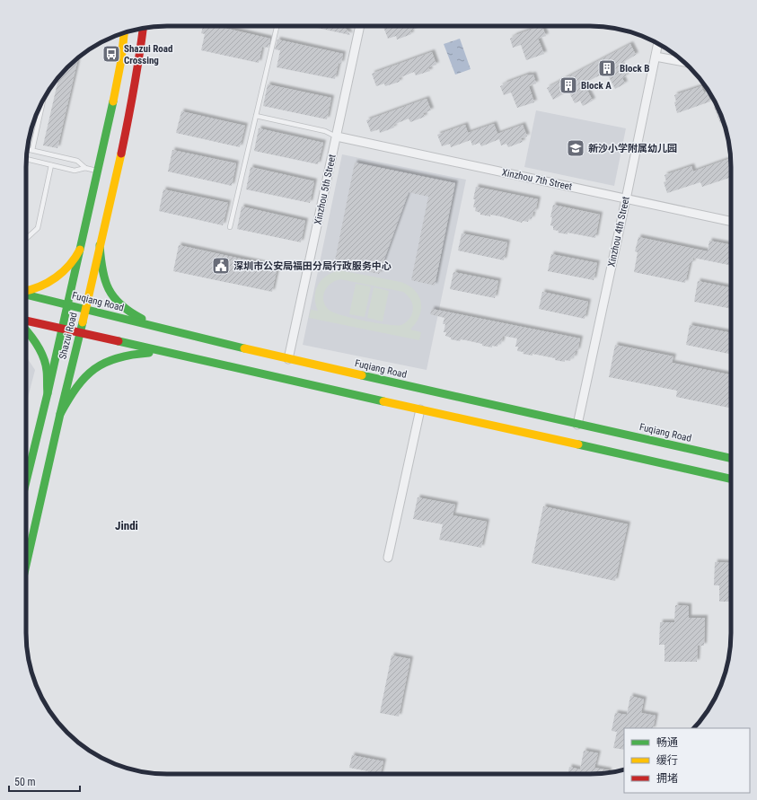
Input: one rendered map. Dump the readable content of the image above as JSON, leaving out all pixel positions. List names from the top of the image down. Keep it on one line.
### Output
{"streets":{"main road":["Fuqiang Road","Shazui Road"],"street":["Xinzhou 7th Street","Xinzhou 5th Street","Xinzhou 4th Street"]},"crossings":[["Xinzhou 7th Street","Xinzhou 5th Street"],["Xinzhou 7th Street","Xinzhou 4th Street"],["Xinzhou 5th Street","Fuqiang Road"],["Xinzhou 4th Street","Fuqiang Road"],["Fuqiang Road","Shazui Road"]],"districts":["Jindi"],"places":{"bus stop":["Shazui Road Crossing"],"building":["Block B","Block A"],"school or university":["新沙小学附属幼儿园"],"public building":["深圳市公安局福田分局行政服务中心"]},"legend":["畅通","缓行","拥堵"],"scale_bar":"50 m"}
